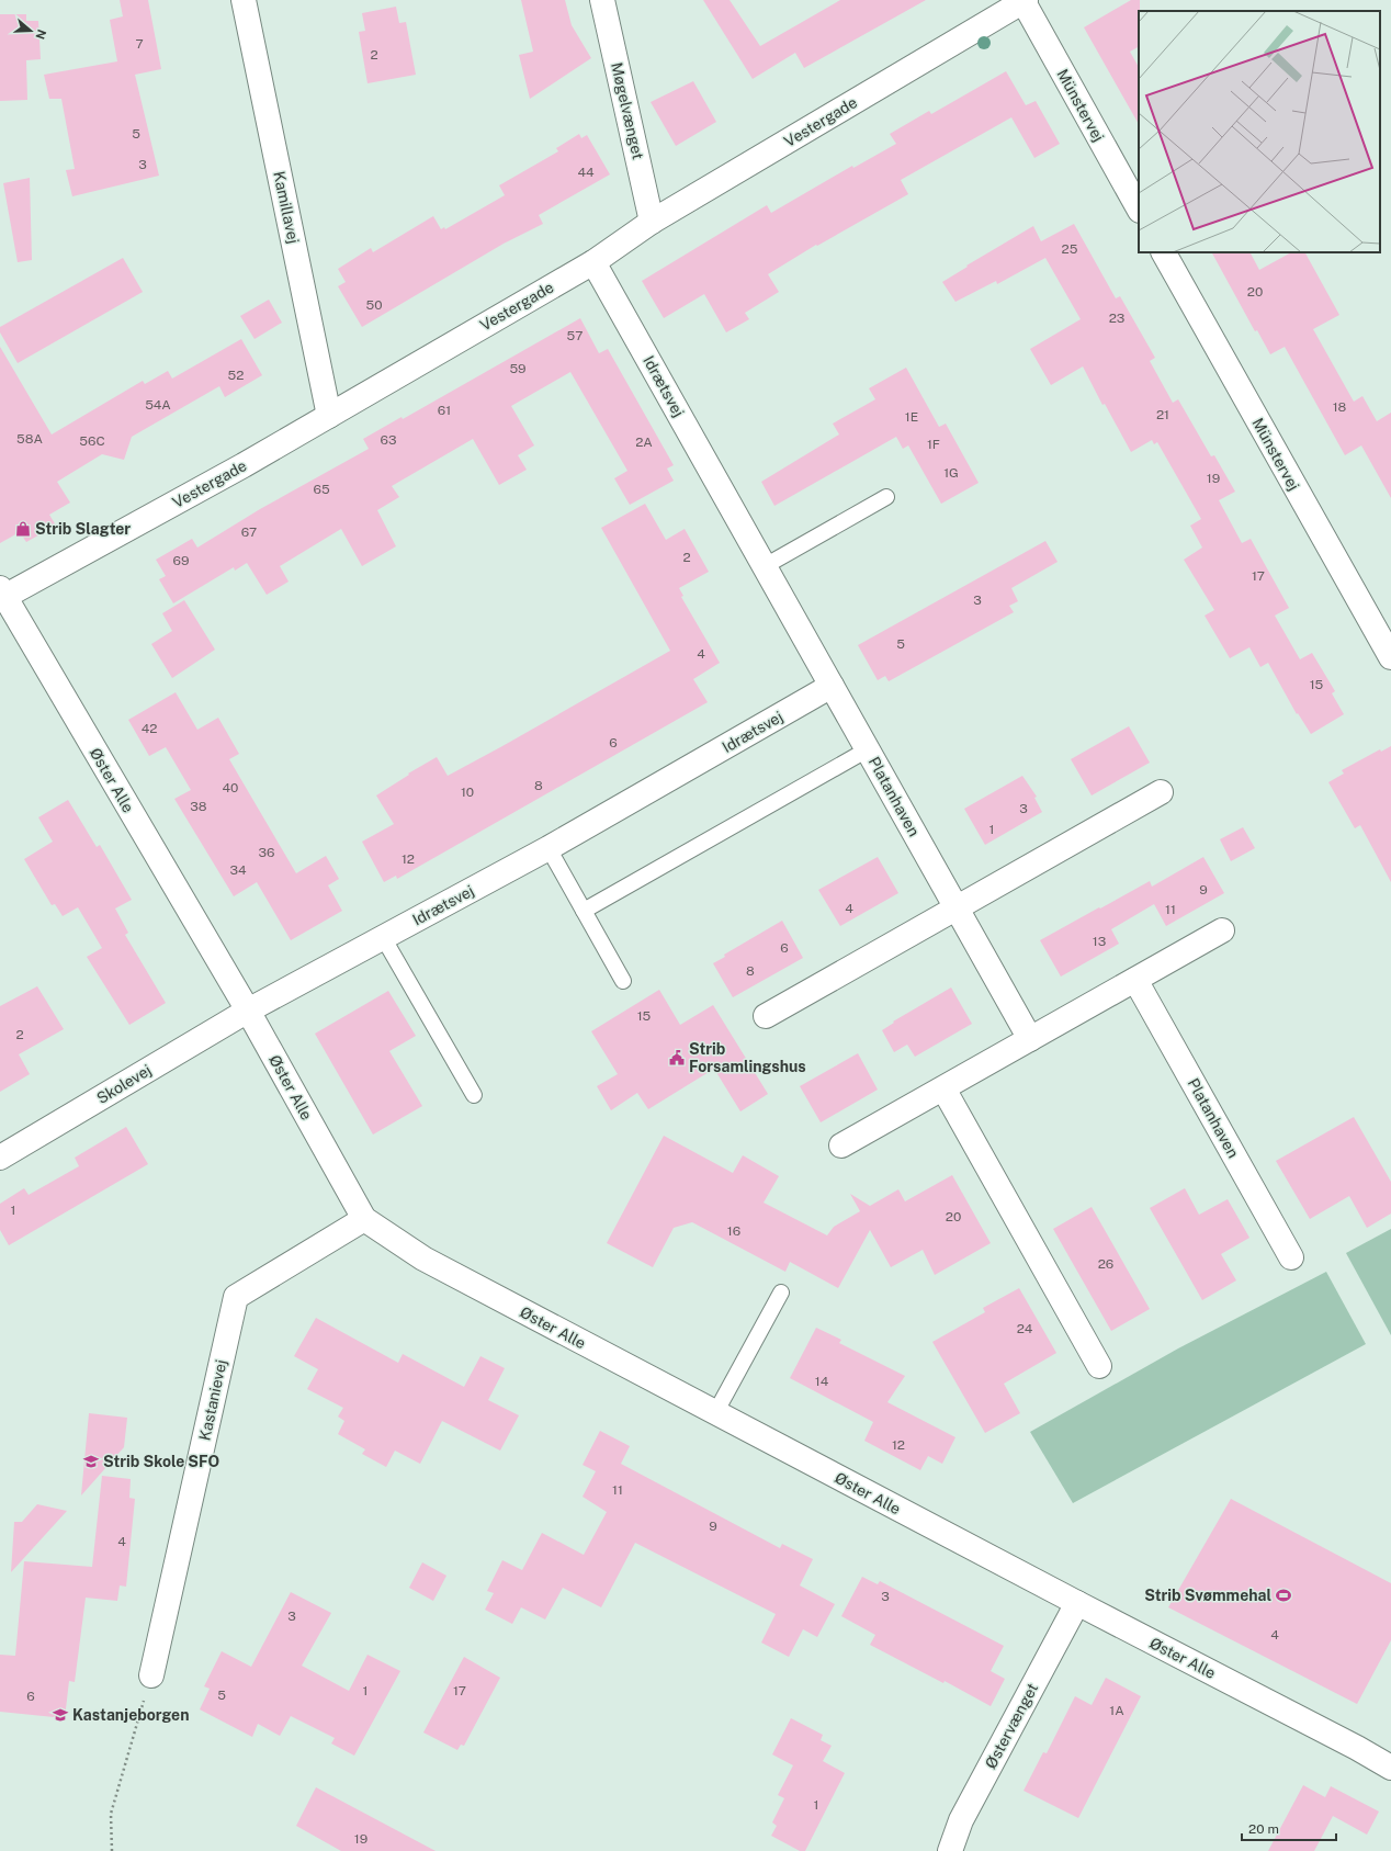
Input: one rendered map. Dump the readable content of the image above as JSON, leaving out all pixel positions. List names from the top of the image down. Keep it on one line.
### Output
{"streets":{"street":["Münstervej","Møgelvænget","Vestergade","Kamillavej","Idrætsvej","Øster Alle","Platanhaven","Skolevej","Kastanievej","Østervænget"]},"crossings":[["Münstervej","Vestergade"],["Møgelvænget","Vestergade"],["Vestergade","Kamillavej"],["Vestergade","Idrætsvej"],["Vestergade","Øster Alle"],["Idrætsvej","Øster Alle"],["Idrætsvej","Platanhaven"],["Idrætsvej","Skolevej"],["Øster Alle","Skolevej"],["Øster Alle","Kastanievej"],["Øster Alle","Østervænget"]],"places":{"shop":["Strib Slagter"],"public building":["Strib Forsamlingshus"],"school or university":["Strib Skole SFO","Kastanjeborgen"],"sports":["Strib Svømmehal"]},"house_numbers":["7","2","5","3","44","25","20","50","23","57","59","52","54A","18","61","21","1E","58A","63","56C","2A","1F","1G","19","65","67","2","69","17","3","5","4","15","42","6","8","40","10","38","3","1","36","12","34","9","4","11","13","6","8","15","2","1","20","16","26","24","14","12","11","9","4","3","3","4","1","17","5","6","1A","1","19"],"scale_bar":"20 m","north":"right"}
